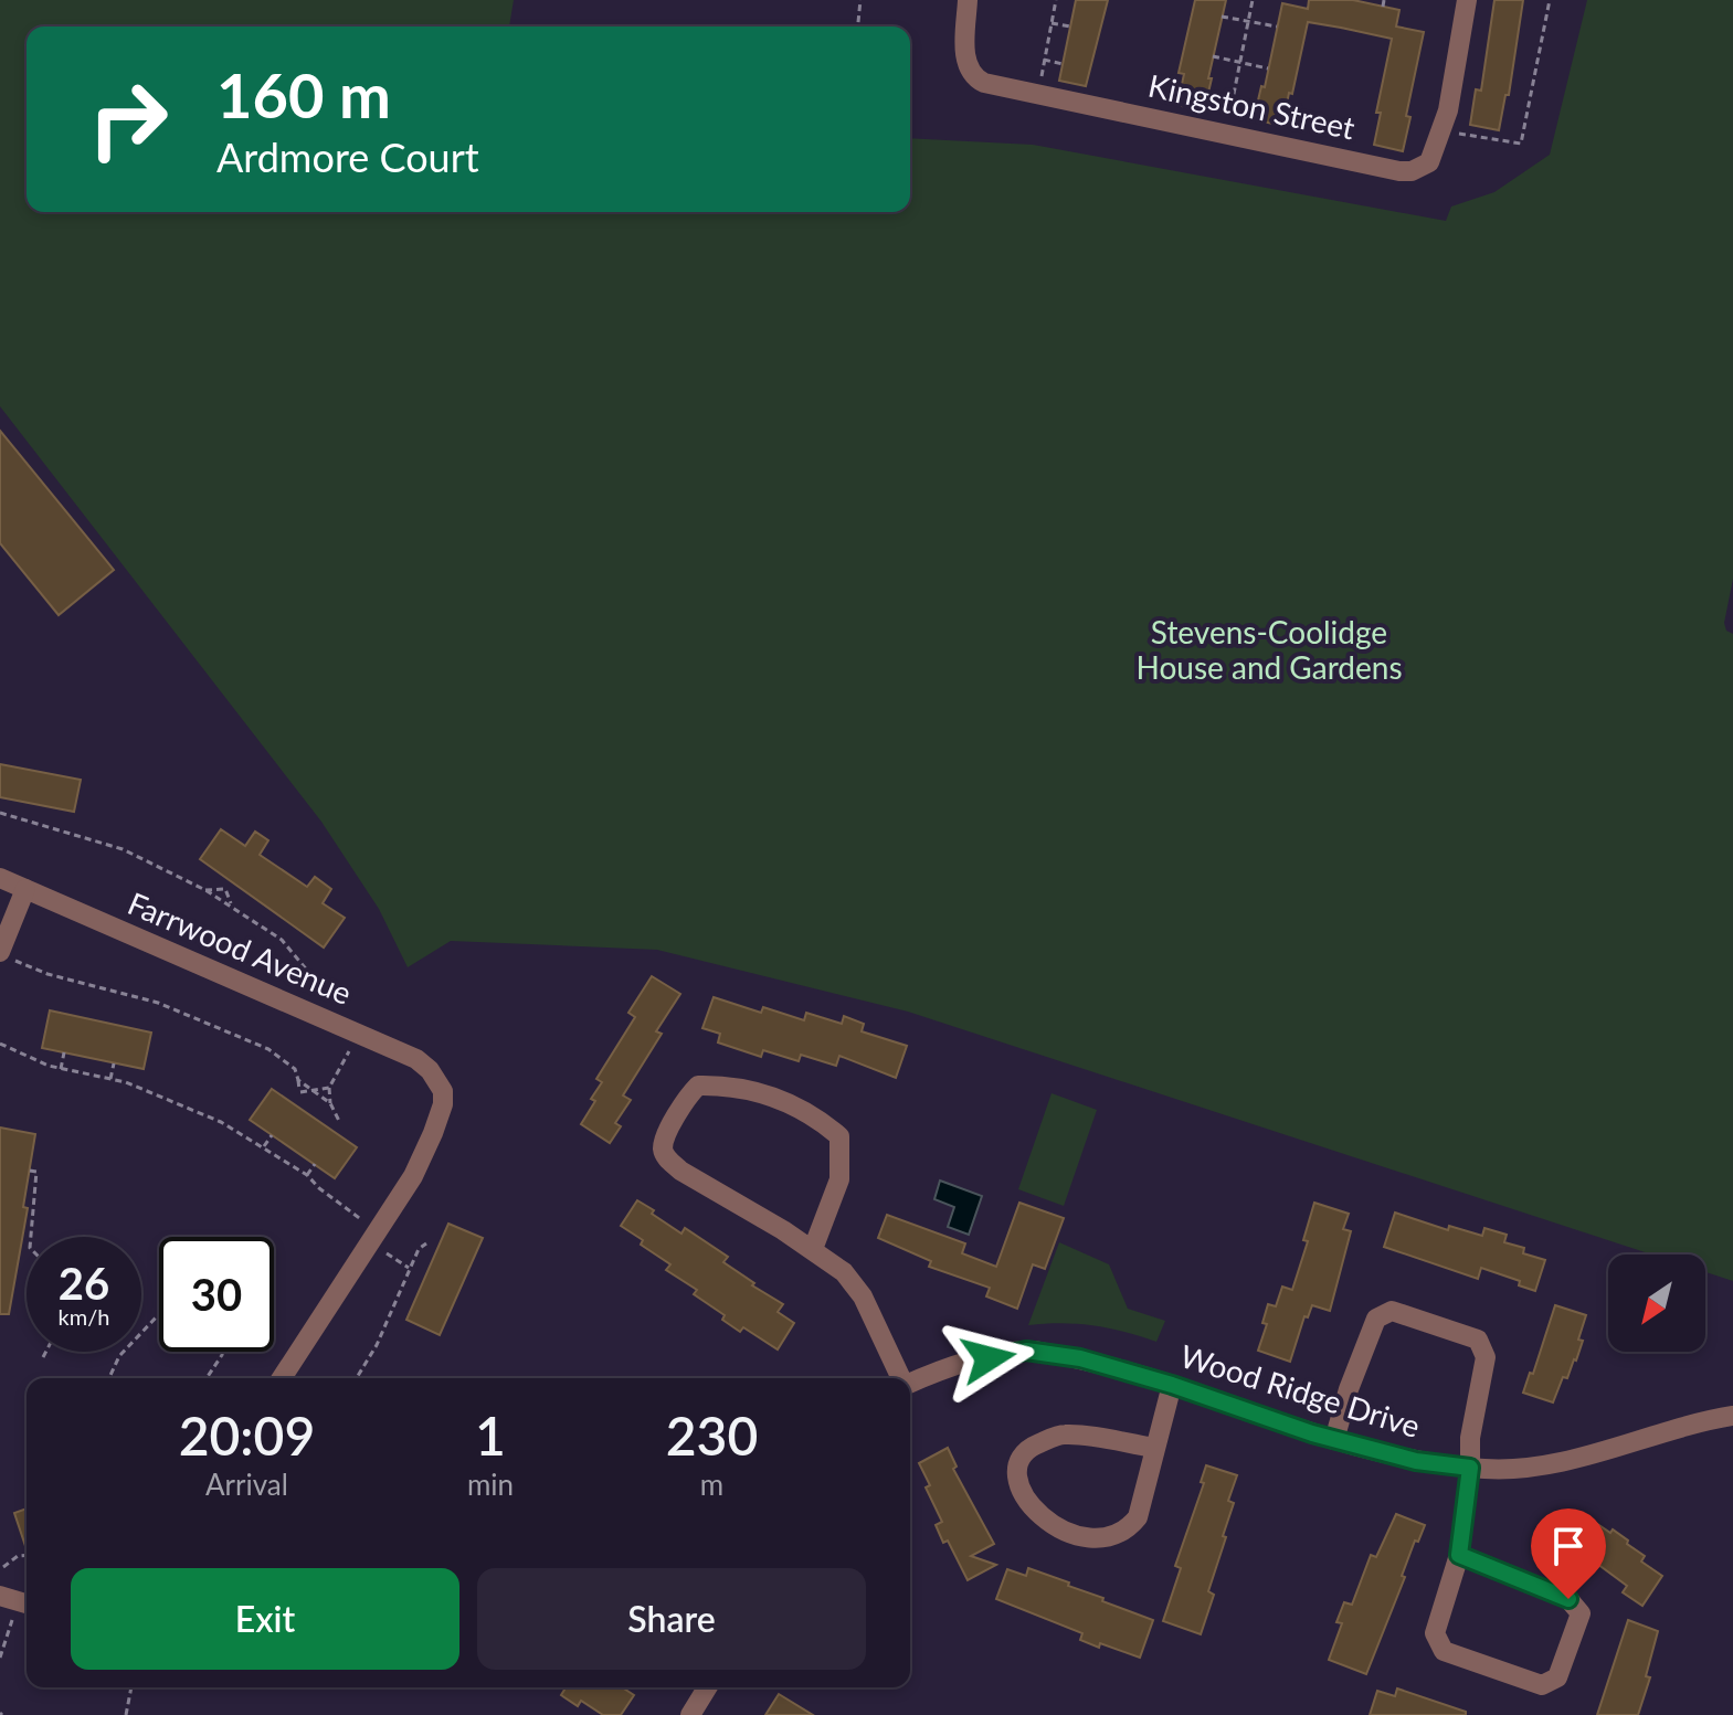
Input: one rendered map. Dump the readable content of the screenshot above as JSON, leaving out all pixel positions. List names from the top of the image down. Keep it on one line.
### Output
{"streets":{"street":["Kingston Street","Farrwood Avenue","Wood Ridge Drive"]},"parks":["Stevens-Coolidge House and Gardens"],"north":"bottom left","page":{"turn":["160 m","Ardmore Court"],"speed":"26 km/h","limit":"30","eta":["20:09","Arrival","1","min","230","m"],"buttons":["Exit","Share"]}}
